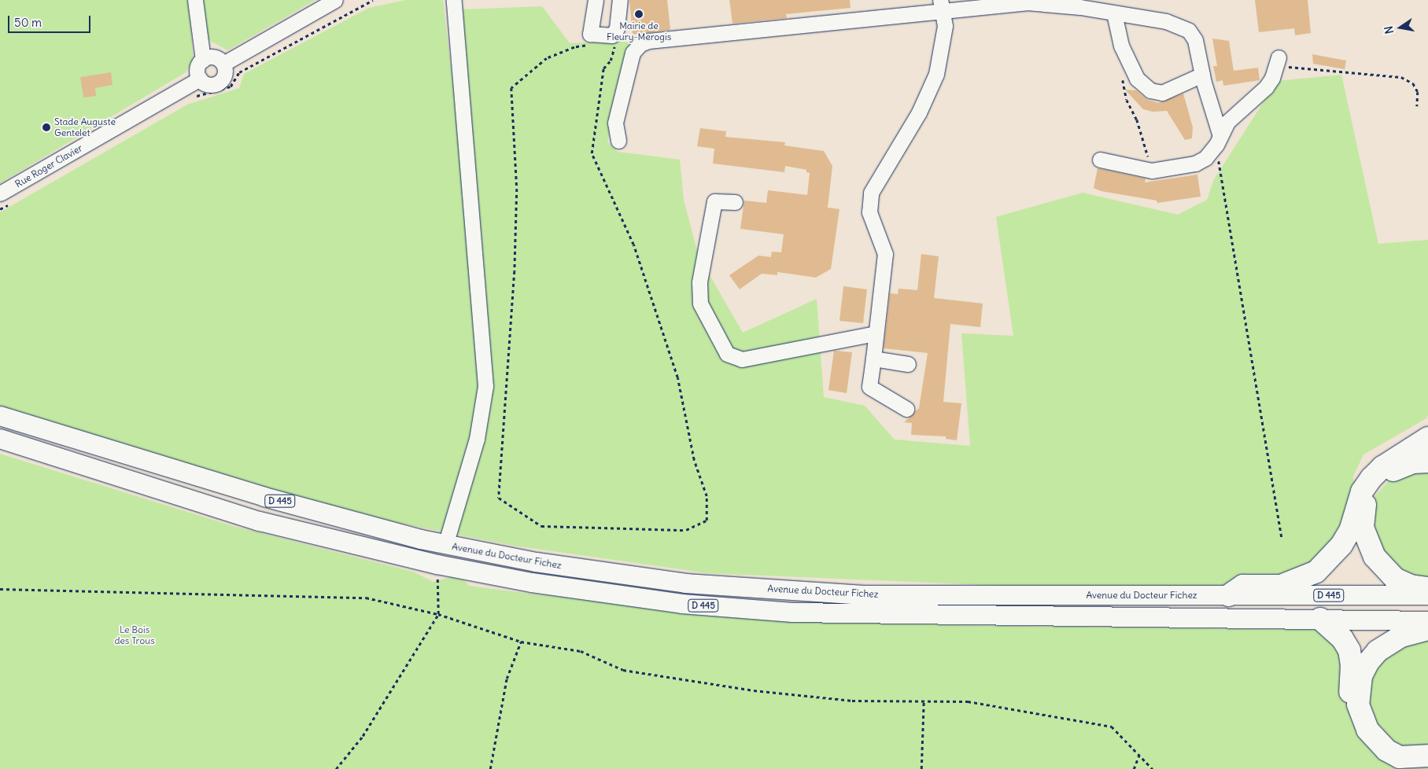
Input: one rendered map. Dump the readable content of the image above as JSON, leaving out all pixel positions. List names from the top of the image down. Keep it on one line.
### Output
{"streets":{"main road":["D 445","Avenue du Docteur Fichez"],"street":["Rue Roger Clavier"]},"crossings":[["D 445","Avenue du Docteur Fichez"]],"parks":["Le Bois des Trous"],"places":["Mairie de Fleury-Merogis","Stade Auguste Gentelet"],"scale_bar":"50 m","north":"left"}
